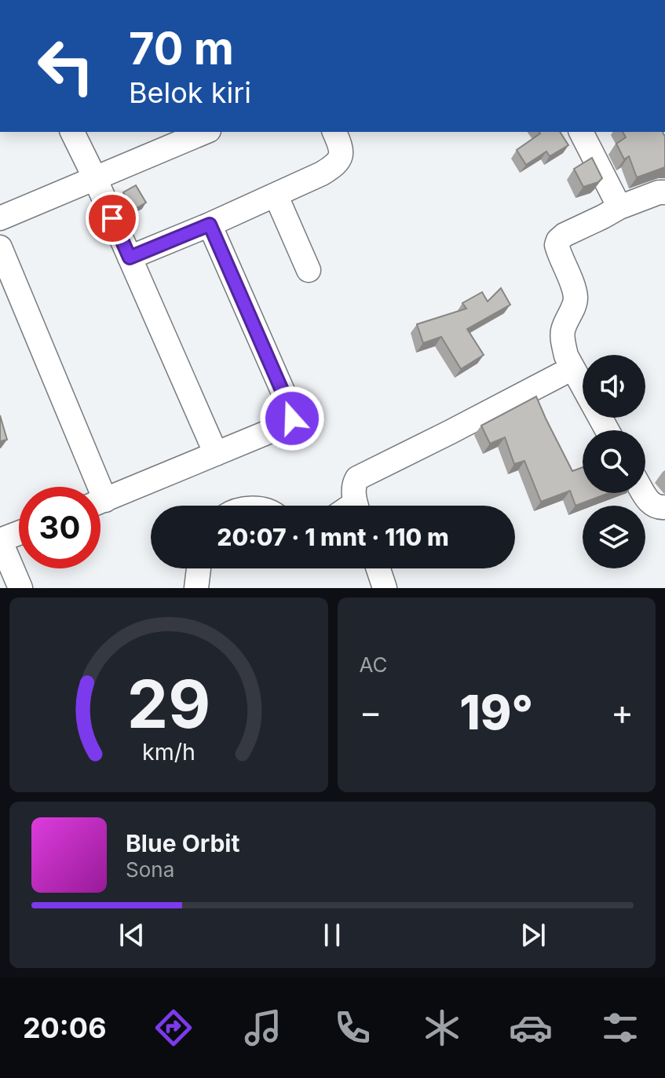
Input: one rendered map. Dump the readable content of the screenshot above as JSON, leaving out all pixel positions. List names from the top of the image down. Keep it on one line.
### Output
{"page":{"turn":["70 m","Belok kiri"],"limit":"30","trip":"20:07 · 1 mnt · 110 m","tile":"AC","heat":["−","19°","+"],"song":["Blue Orbit","Sona"],"tabs":"20:06","gauge":["29","km/h"]}}
